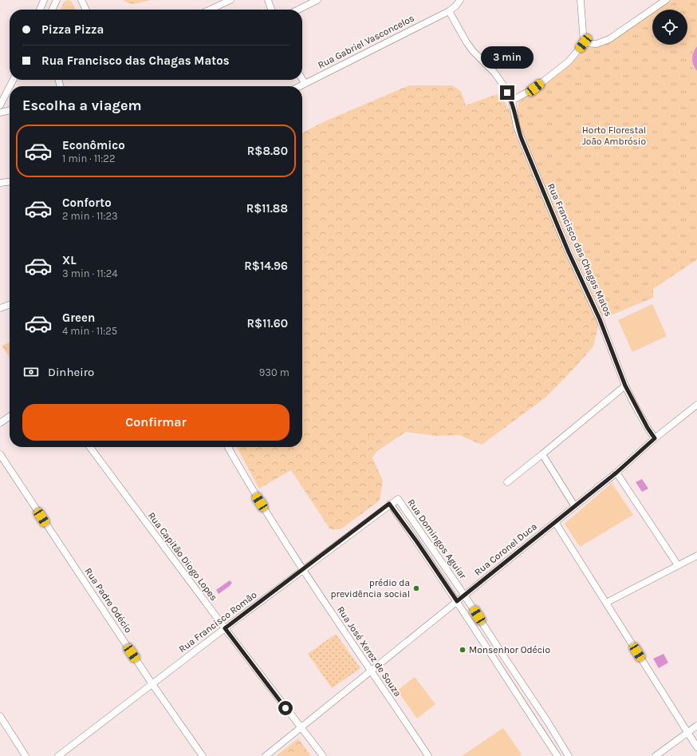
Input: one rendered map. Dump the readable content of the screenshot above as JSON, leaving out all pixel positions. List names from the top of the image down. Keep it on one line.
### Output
{"streets":{"street":["Rua Gabriel Vasconcelos","Rua Francisco das Chagas Matos","Rua Domingos Aguiar","Rua Coronel Duca","Rua Capitão Diogo Lopes","Rua Padre Odécio","Rua Francisco Romão","Rua José Xerez de Souza"]},"crossings":[["Rua Gabriel Vasconcelos","Rua Francisco das Chagas Matos"],["Rua Francisco das Chagas Matos","Rua Coronel Duca"],["Rua Domingos Aguiar","Rua Coronel Duca"],["Rua Domingos Aguiar","Rua Francisco Romão"],["Rua Coronel Duca","Rua Capitão Diogo Lopes"],["Rua Coronel Duca","Rua José Xerez de Souza"],["Rua Capitão Diogo Lopes","Rua Francisco Romão"],["Rua Padre Odécio","Rua Francisco Romão"],["Rua Francisco Romão","Rua José Xerez de Souza"]],"parks":["Horto Florestal João Ambrósio"],"places":["prédio da previdência social","Monsenhor Odécio"],"page":{"banner":["Pizza Pizza","Rua Francisco das Chagas Matos"],"bubble":"3 min","heading":"Escolha a viagem","list":[{"name":"Econômico","note":"1 min · 11:22","value":"R$8.80"},{"name":"Conforto","note":"2 min · 11:23","value":"R$11.88"},{"name":"XL","note":"3 min · 11:24","value":"R$14.96"},{"name":"Green","note":"4 min · 11:25","value":"R$11.60"}],"pay":["Dinheiro","930 m"],"buttons":"Confirmar"}}
